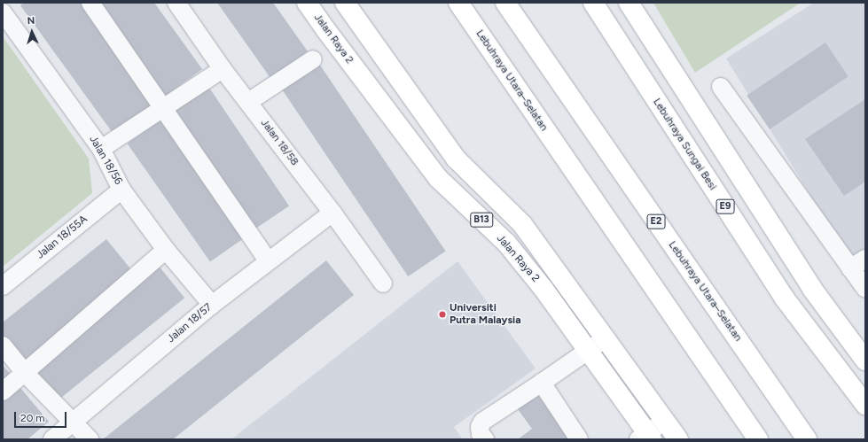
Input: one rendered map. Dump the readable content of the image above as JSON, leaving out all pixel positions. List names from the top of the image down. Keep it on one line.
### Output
{"streets":{"main road":["Jalan Raya 2","Lebuhraya Utara–Selatan","Lebuhraya Sungai Besi","E9","B13","E2"],"street":["Jalan 18/58","Jalan 18/56","Jalan 18/55A","Jalan 18/57"]},"crossings":[["Jalan 18/58","Jalan 18/57"],["Jalan 18/56","Jalan 18/55A"],["Jalan 18/56","Jalan 18/57"]],"places":["Universiti Putra Malaysia"],"scale_bar":"20 m","north":"top"}
